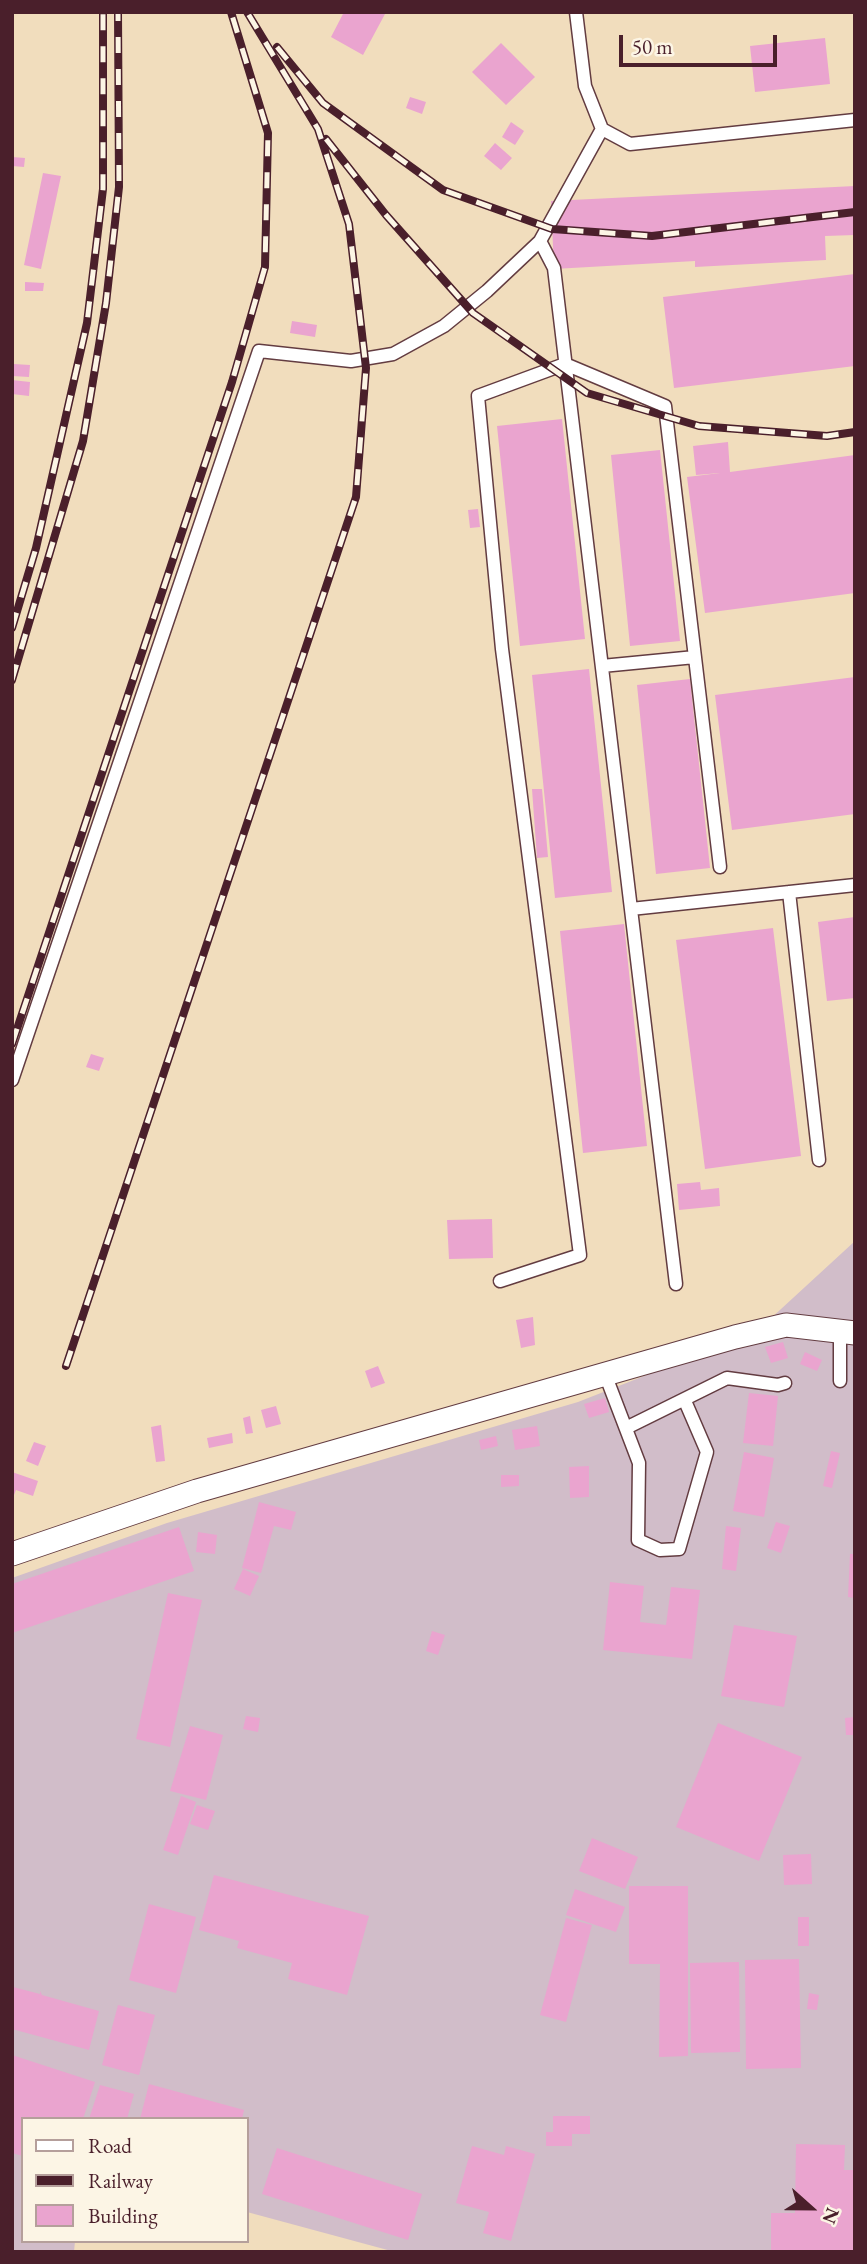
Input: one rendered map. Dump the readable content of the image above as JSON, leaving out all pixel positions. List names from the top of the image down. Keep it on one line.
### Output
{"legend":["Road","Railway","Building"],"scale_bar":"50 m","north":"right"}
